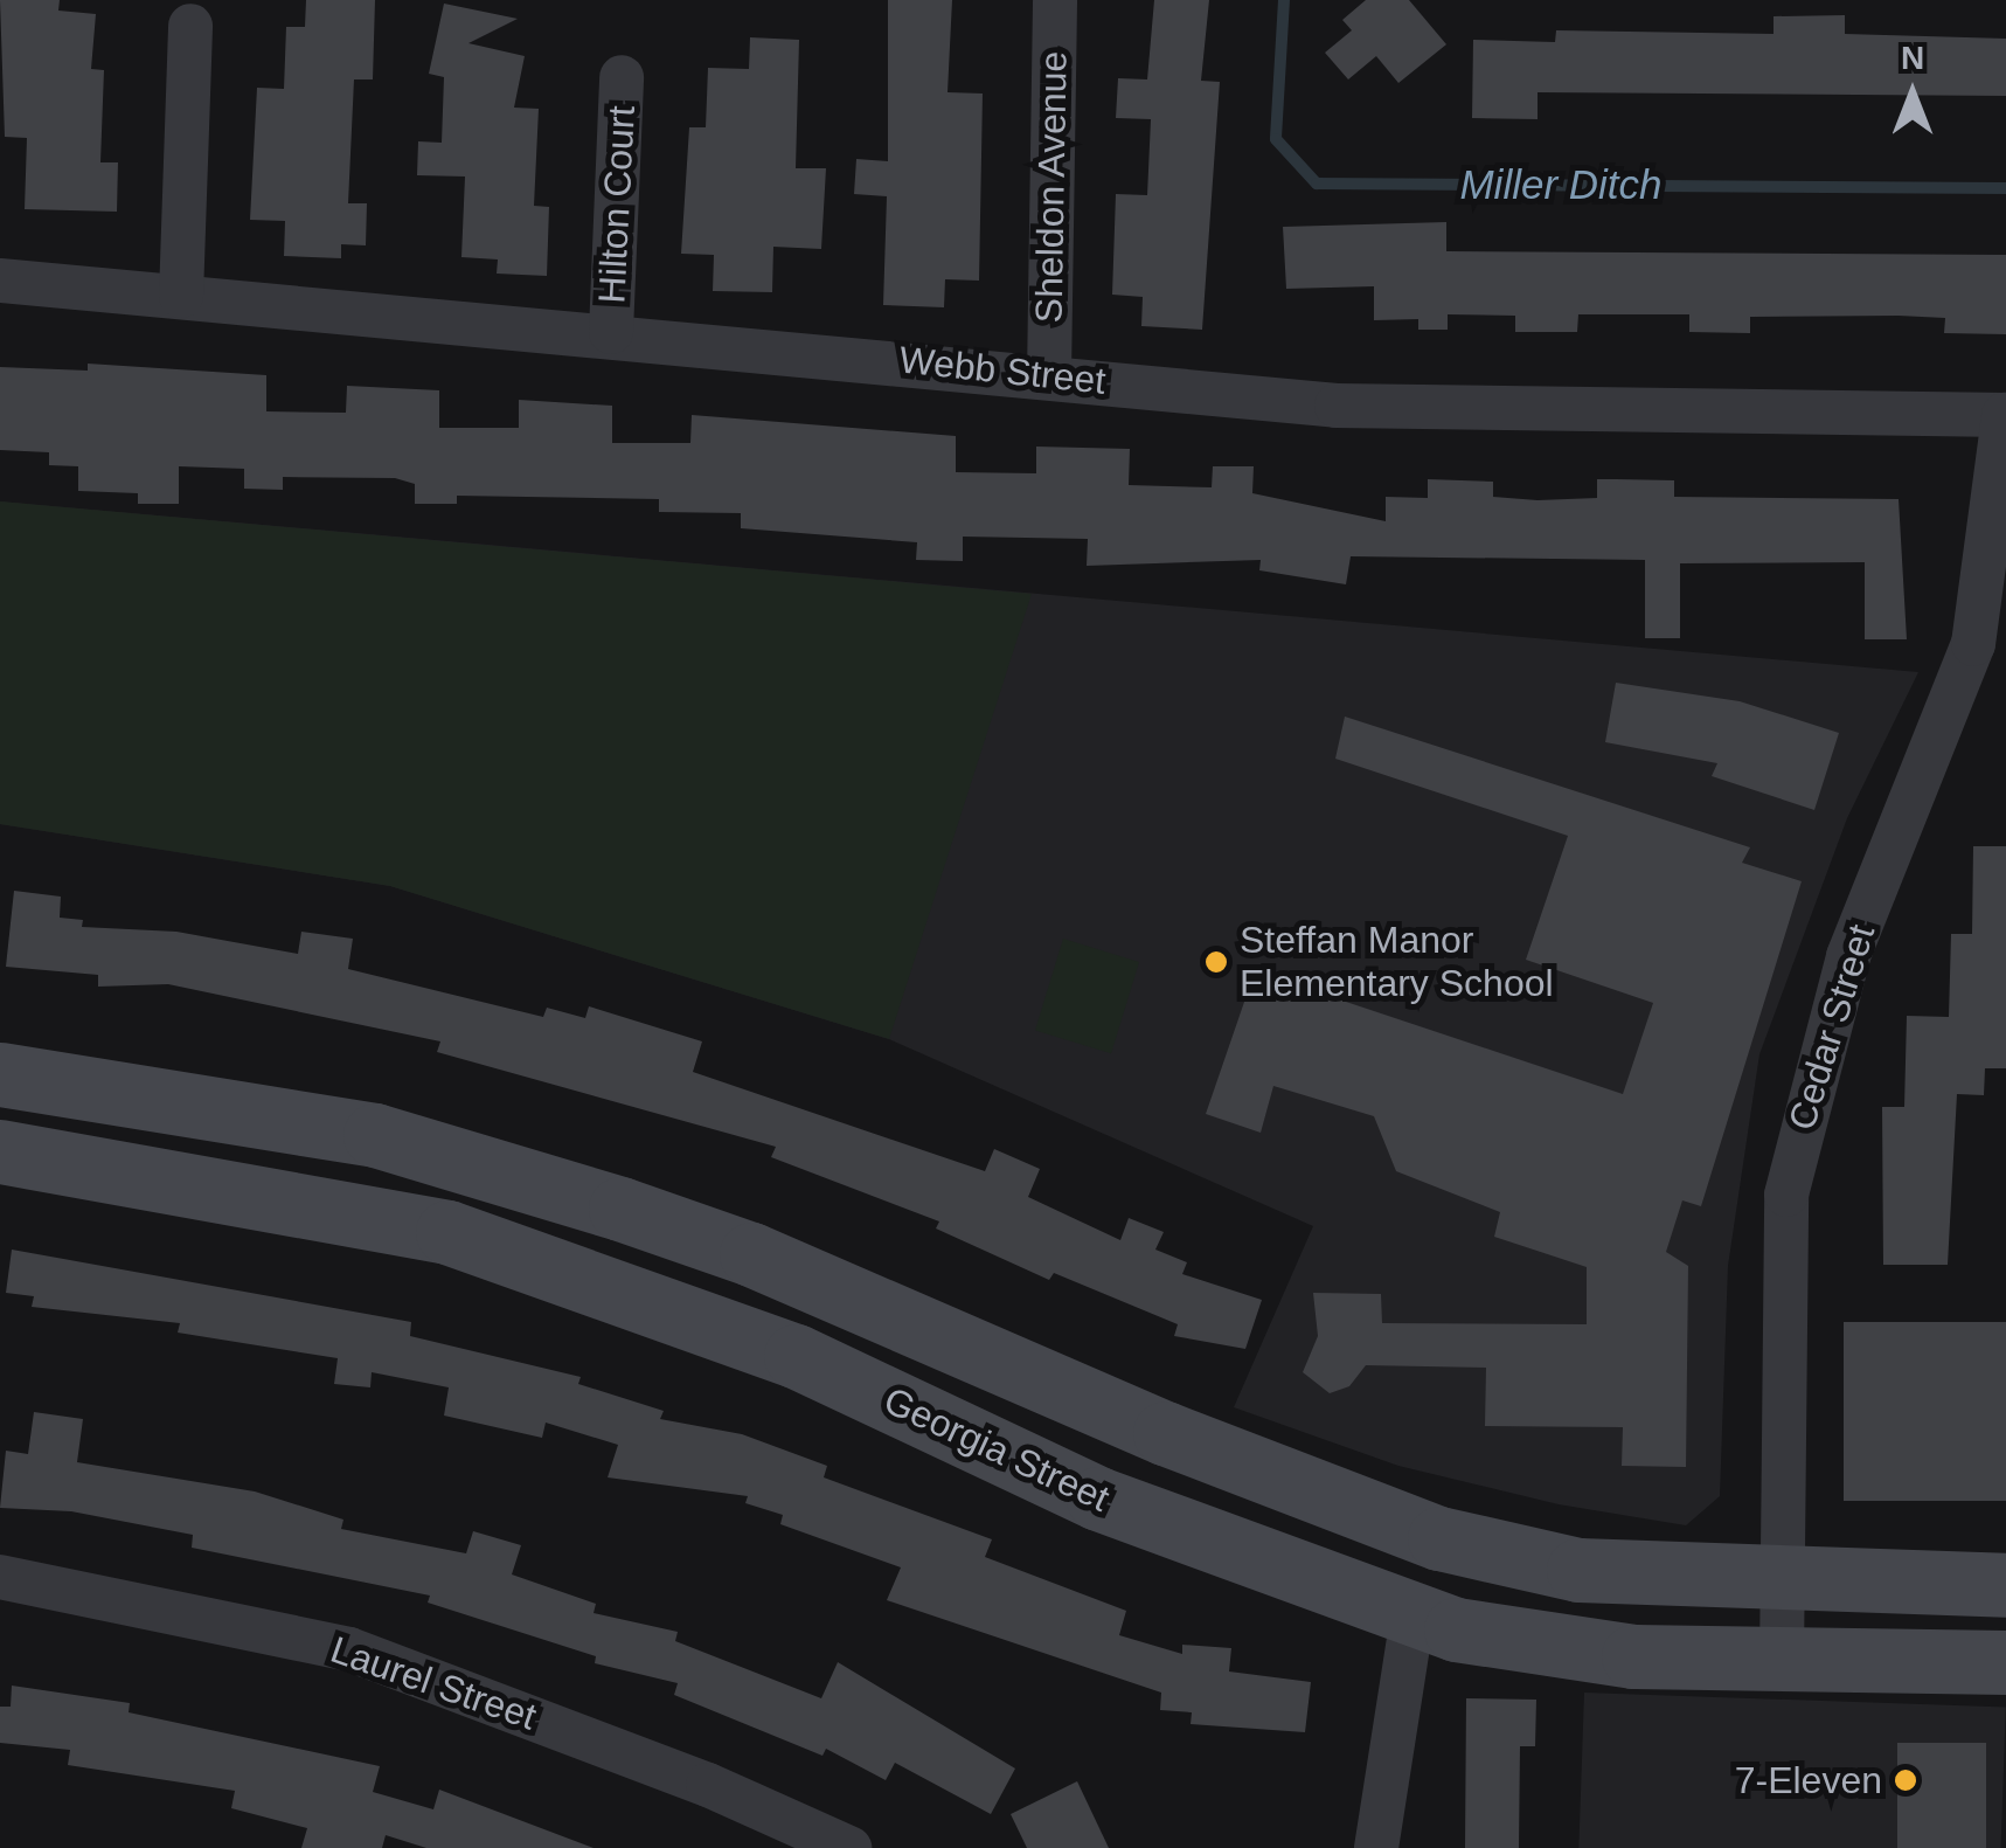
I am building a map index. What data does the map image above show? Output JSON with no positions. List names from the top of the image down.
{
  "streets": {
    "main road": ["Georgia Street"],
    "street": [
      "Sheldon Avenue",
      "Hilton Court",
      "Webb Street",
      "Cedar Street",
      "Laurel Street"
    ]
  },
  "crossings": [
    ["Sheldon Avenue", "Webb Street"],
    ["Hilton Court", "Webb Street"],
    ["Webb Street", "Cedar Street"],
    ["Cedar Street", "Georgia Street"]
  ],
  "water": ["Miller Ditch"],
  "places": ["Steffan Manor Elementary School", "7-Eleven"],
  "north": "top"
}
